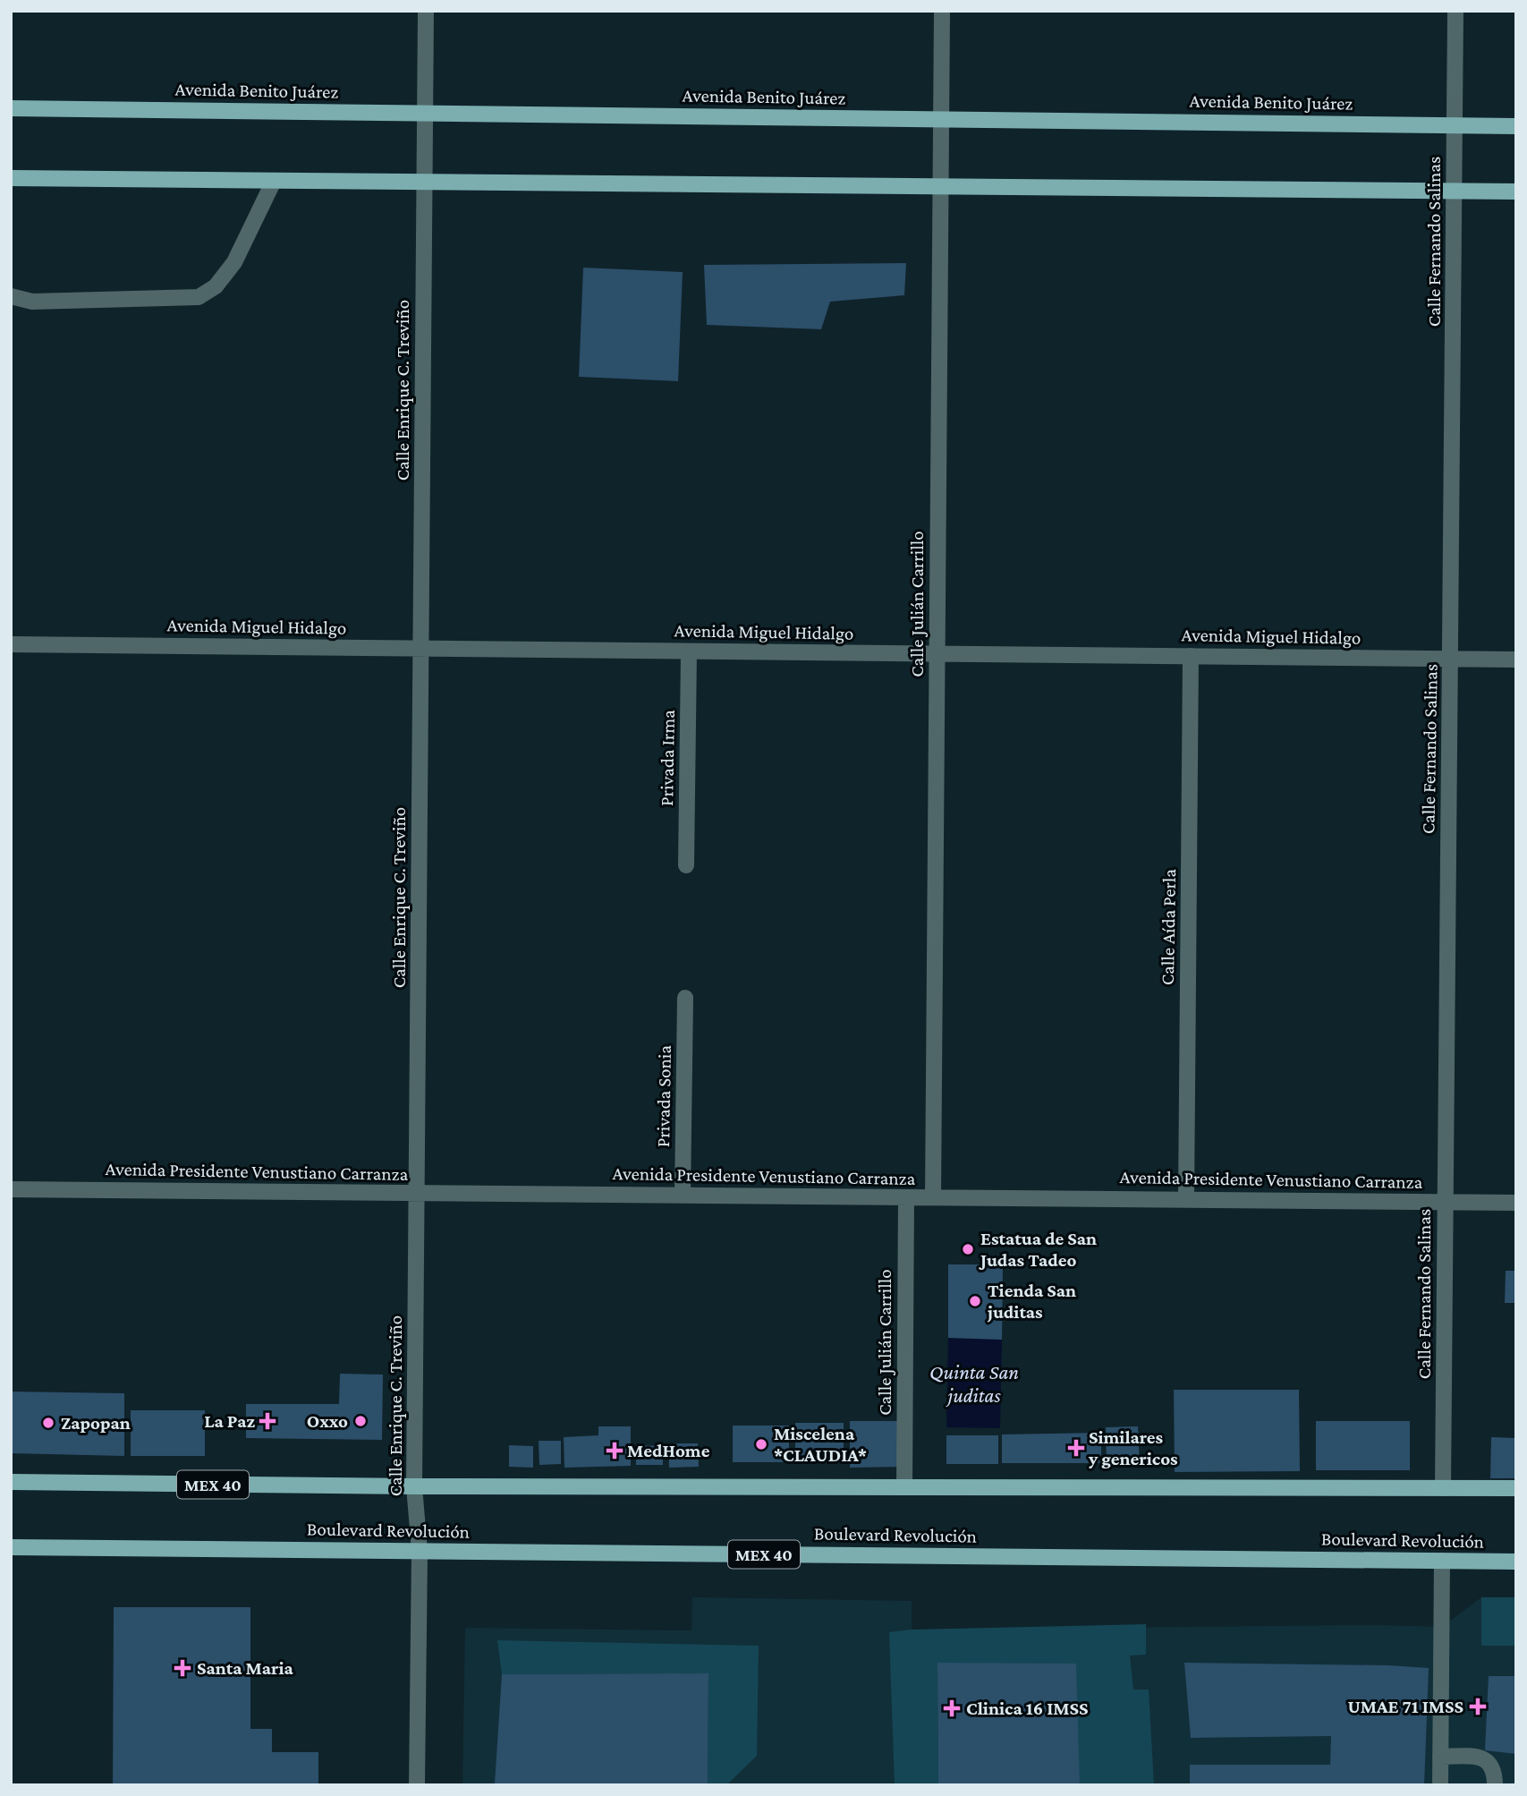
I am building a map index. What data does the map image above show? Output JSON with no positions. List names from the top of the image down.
{
  "streets": {
    "main road": ["Avenida Benito Juárez", "MEX 40", "Boulevard Revolución"],
    "street": [
      "Calle Fernando Salinas",
      "Calle Enrique C. Treviño",
      "Calle Julián Carrillo",
      "Avenida Miguel Hidalgo",
      "Privada Irma",
      "Calle Aída Perla",
      "Privada Sonia",
      "Avenida Presidente Venustiano Carranza"
    ]
  },
  "crossings": [
    ["Avenida Benito Juárez", "Calle Fernando Salinas"],
    ["Avenida Benito Juárez", "Calle Enrique C. Treviño"],
    ["Avenida Benito Juárez", "Calle Julián Carrillo"],
    ["Calle Fernando Salinas", "Avenida Miguel Hidalgo"],
    ["Calle Fernando Salinas", "Avenida Presidente Venustiano Carranza"],
    ["Calle Fernando Salinas", "MEX 40"],
    ["Calle Enrique C. Treviño", "Avenida Miguel Hidalgo"],
    ["Calle Enrique C. Treviño", "Avenida Presidente Venustiano Carranza"],
    ["Calle Enrique C. Treviño", "MEX 40"],
    ["Calle Enrique C. Treviño", "Boulevard Revolución"],
    ["Calle Julián Carrillo", "Avenida Miguel Hidalgo"],
    ["Calle Julián Carrillo", "Avenida Presidente Venustiano Carranza"],
    ["Calle Julián Carrillo", "MEX 40"],
    ["Avenida Miguel Hidalgo", "Privada Irma"],
    ["Avenida Miguel Hidalgo", "Calle Aída Perla"],
    ["Calle Aída Perla", "Avenida Presidente Venustiano Carranza"],
    ["Privada Sonia", "Avenida Presidente Venustiano Carranza"]
  ],
  "water": ["Quinta San juditas"],
  "places": {
    "other": [
      "Estatua de San Judas Tadeo",
      "Tienda San juditas",
      "Oxxo",
      "Zapopan",
      "Miscelena *CLAUDIA*"
    ],
    "health": [
      "La Paz",
      "Similares y genericos",
      "MedHome",
      "Santa Maria",
      "UMAE 71 IMSS",
      "Clinica 16 IMSS"
    ]
  }
}
